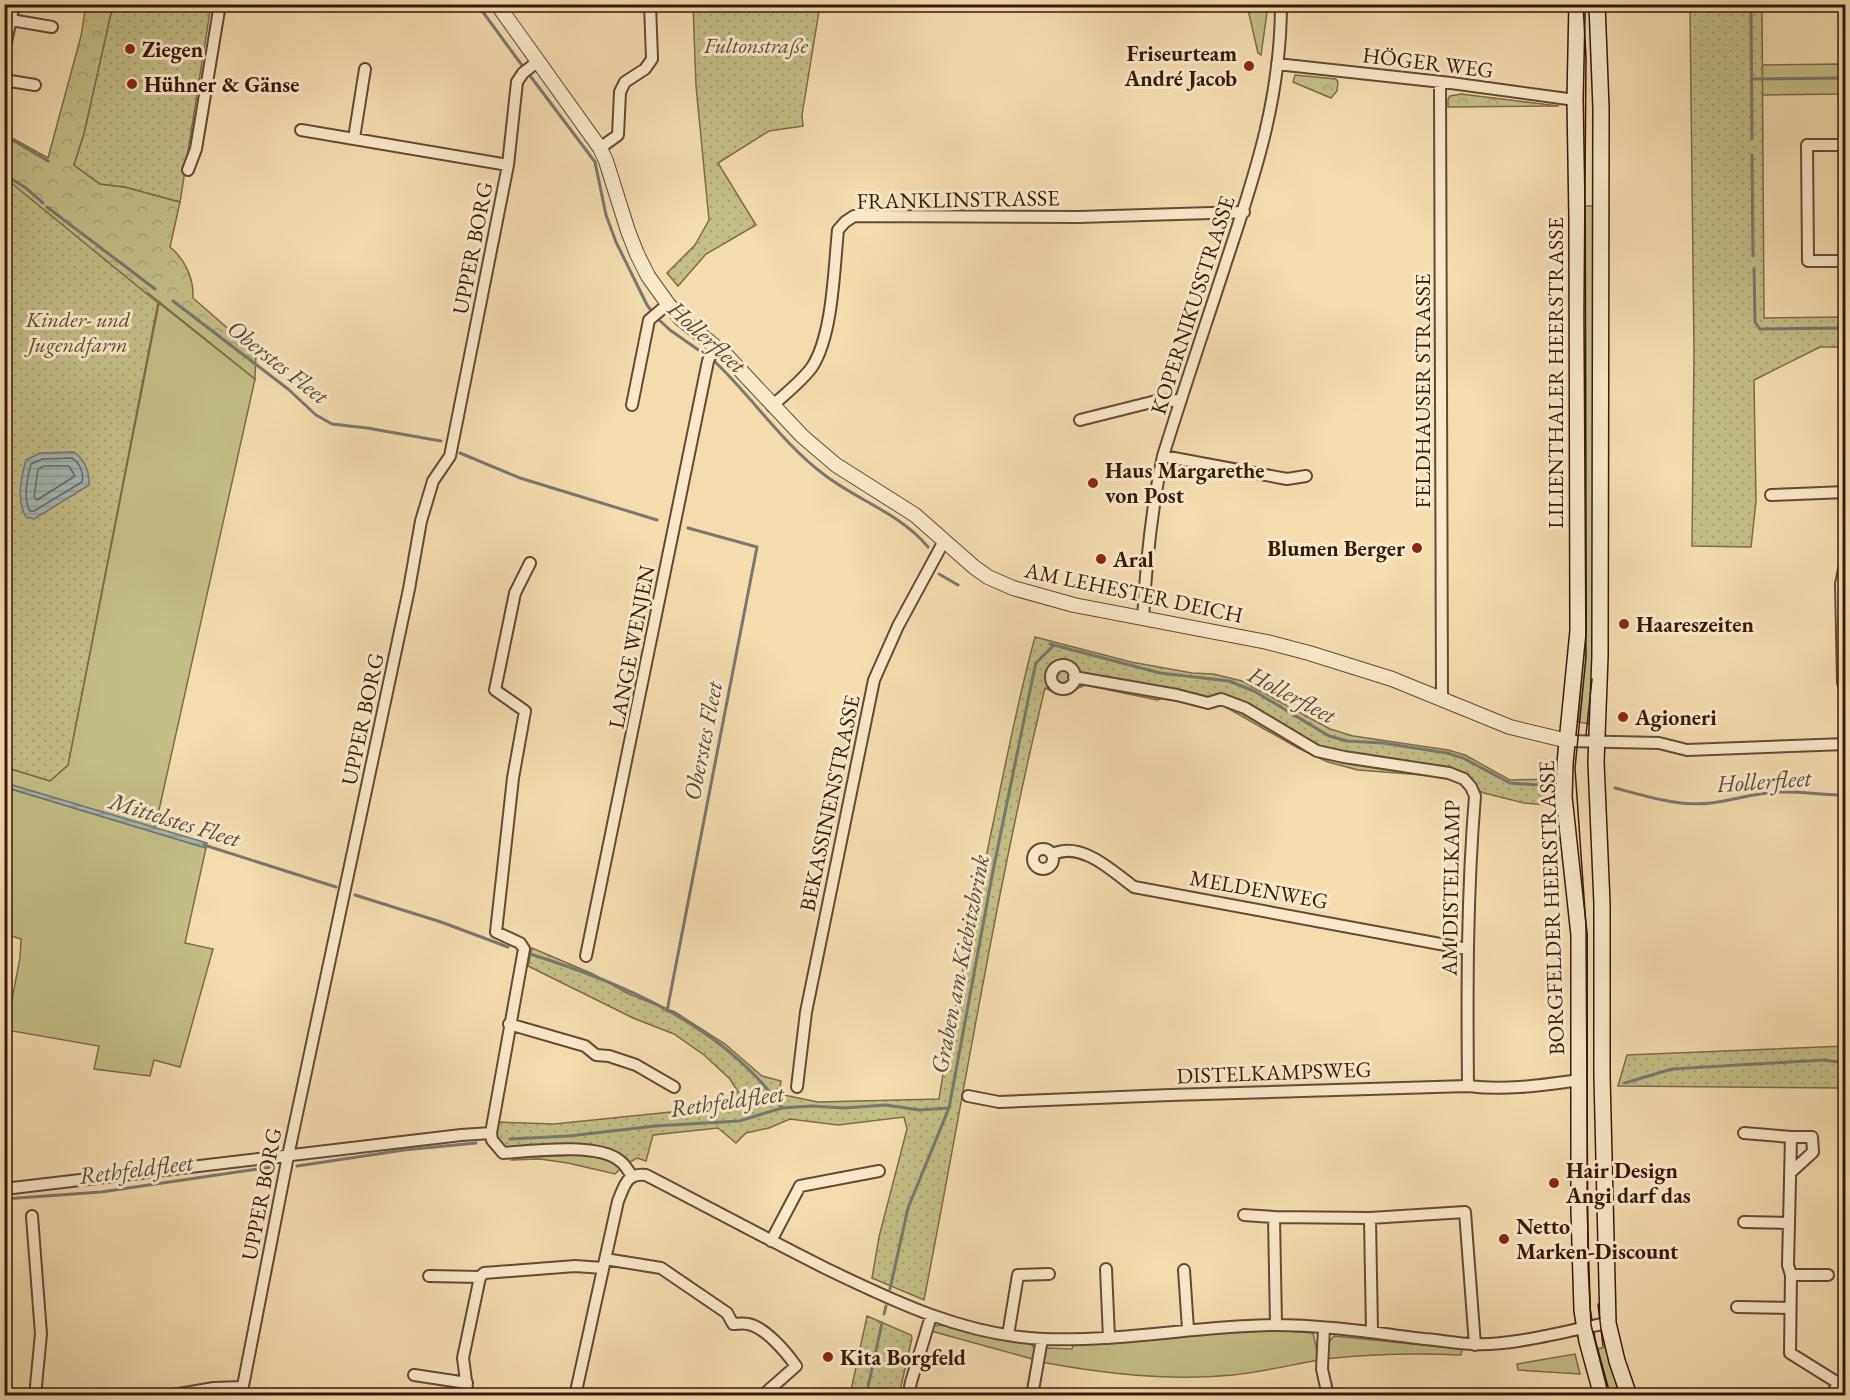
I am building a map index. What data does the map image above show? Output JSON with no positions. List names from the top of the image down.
{
  "streets": {
    "main road": ["LILIENTHALER HEERSTRASSE", "BORGFELDER HEERSTRASSE"],
    "street": [
      "HÖGER WEG",
      "FRANKLINSTRASSE",
      "UPPER BORG",
      "KOPERNIKUSSTRASSE",
      "FELDHAUSER STRASSE",
      "AM LEHESTER DEICH",
      "LANGE WENJEN",
      "BEKASSINENSTRASSE",
      "AM DISTELKAMP",
      "MELDENWEG",
      "DISTELKAMPSWEG"
    ]
  },
  "crossings": [
    ["HÖGER WEG", "KOPERNIKUSSTRASSE"],
    ["HÖGER WEG", "LILIENTHALER HEERSTRASSE"],
    ["HÖGER WEG", "FELDHAUSER STRASSE"],
    ["FRANKLINSTRASSE", "KOPERNIKUSSTRASSE"],
    ["FRANKLINSTRASSE", "AM LEHESTER DEICH"],
    ["UPPER BORG", "AM LEHESTER DEICH"],
    ["KOPERNIKUSSTRASSE", "AM LEHESTER DEICH"],
    ["LILIENTHALER HEERSTRASSE", "AM LEHESTER DEICH"],
    ["LILIENTHALER HEERSTRASSE", "BORGFELDER HEERSTRASSE"],
    ["FELDHAUSER STRASSE", "AM LEHESTER DEICH"],
    ["AM LEHESTER DEICH", "LANGE WENJEN"],
    ["AM LEHESTER DEICH", "BEKASSINENSTRASSE"],
    ["AM LEHESTER DEICH", "BORGFELDER HEERSTRASSE"],
    ["AM DISTELKAMP", "MELDENWEG"],
    ["AM DISTELKAMP", "DISTELKAMPSWEG"],
    ["BORGFELDER HEERSTRASSE", "DISTELKAMPSWEG"]
  ],
  "water": [
    "Hollerfleet",
    "Oberstes Fleet",
    "Mittelstes Fleet",
    "Graben am Kiebitzbrink",
    "Rethfeldfleet"
  ],
  "parks": ["Fultonstraße", "Kinder- und Jugendfarm"],
  "places": [
    "Ziegen",
    "Friseurteam André Jacob",
    "Hühner & Gänse",
    "Haus Margarethe von Post",
    "Blumen Berger",
    "Aral",
    "Haareszeiten",
    "Agioneri",
    "Hair Design Angi darf das",
    "Netto Marken-Discount",
    "Kita Borgfeld"
  ]
}
